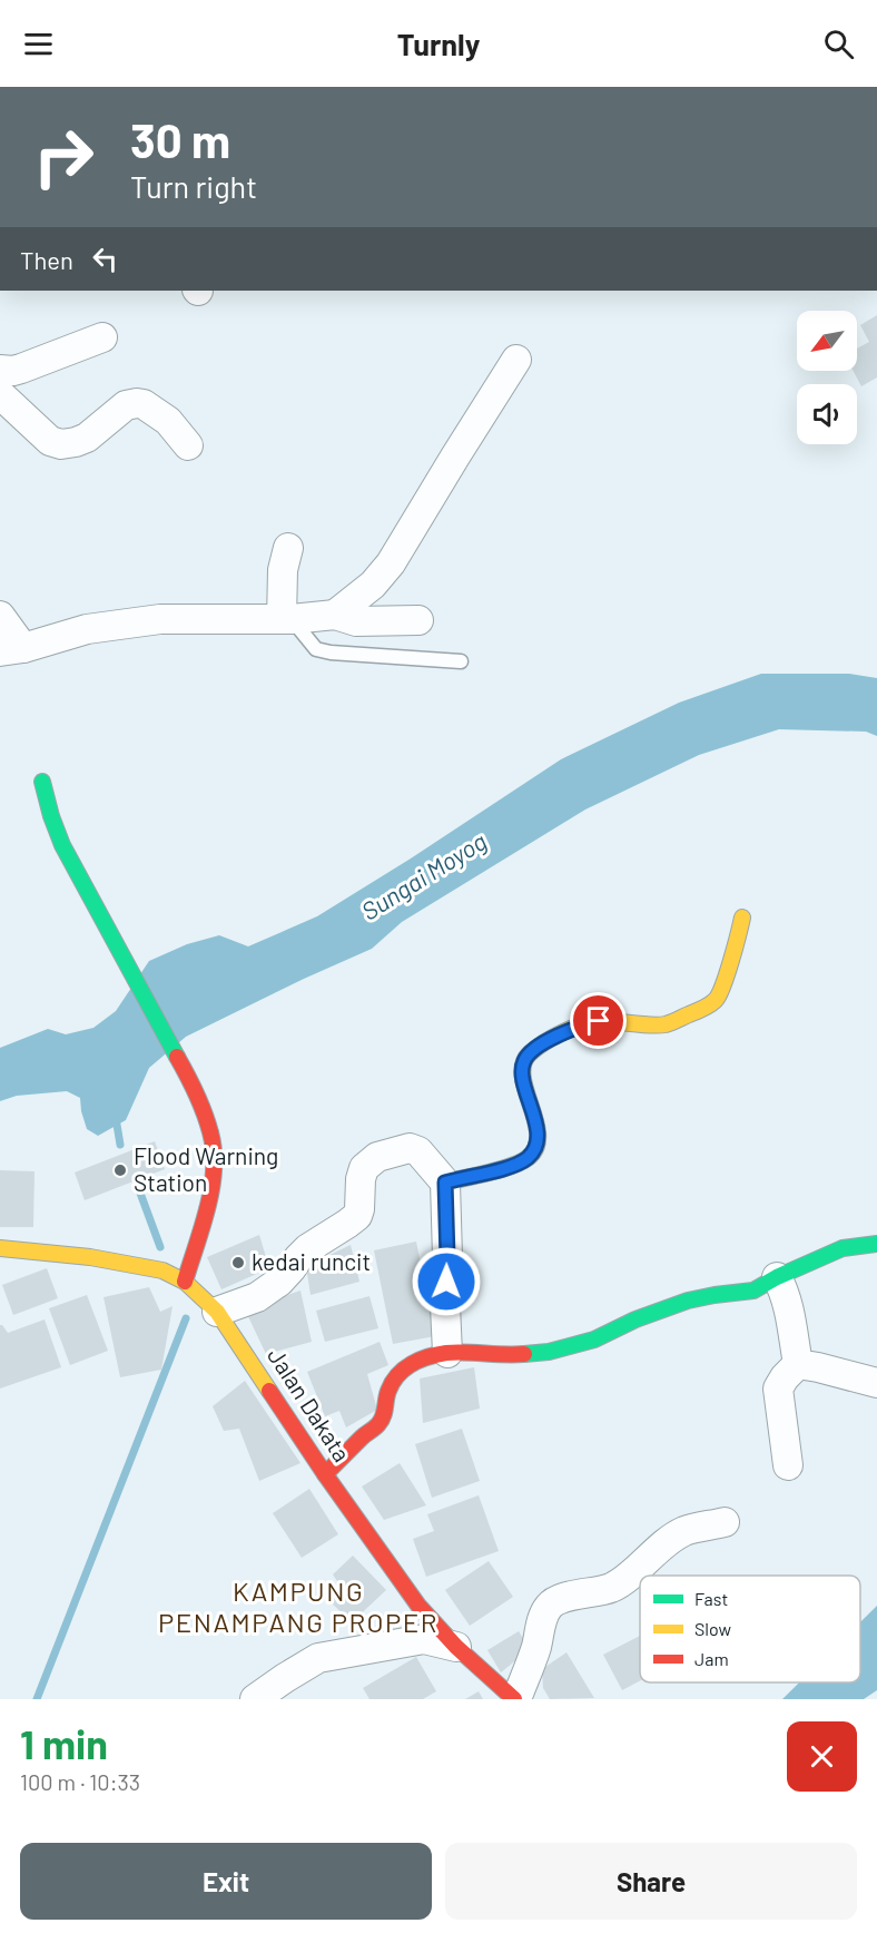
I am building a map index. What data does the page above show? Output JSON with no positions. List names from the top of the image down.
{
  "streets": {
    "street": ["Jalan Dakata"]
  },
  "districts": ["KAMPUNG PENAMPANG PROPER"],
  "water": ["Sungai Moyog"],
  "places": ["Flood Warning Station", "kedai runcit"],
  "legend": ["Fast", "Slow", "Jam"],
  "north": "bottom left",
  "page": {
    "header": "Turnly",
    "turn": ["30 m", "Turn right"],
    "then": "Then",
    "heading": ["1 min", "100 m · 10:33"],
    "buttons": ["Exit", "Share"]
  }
}
